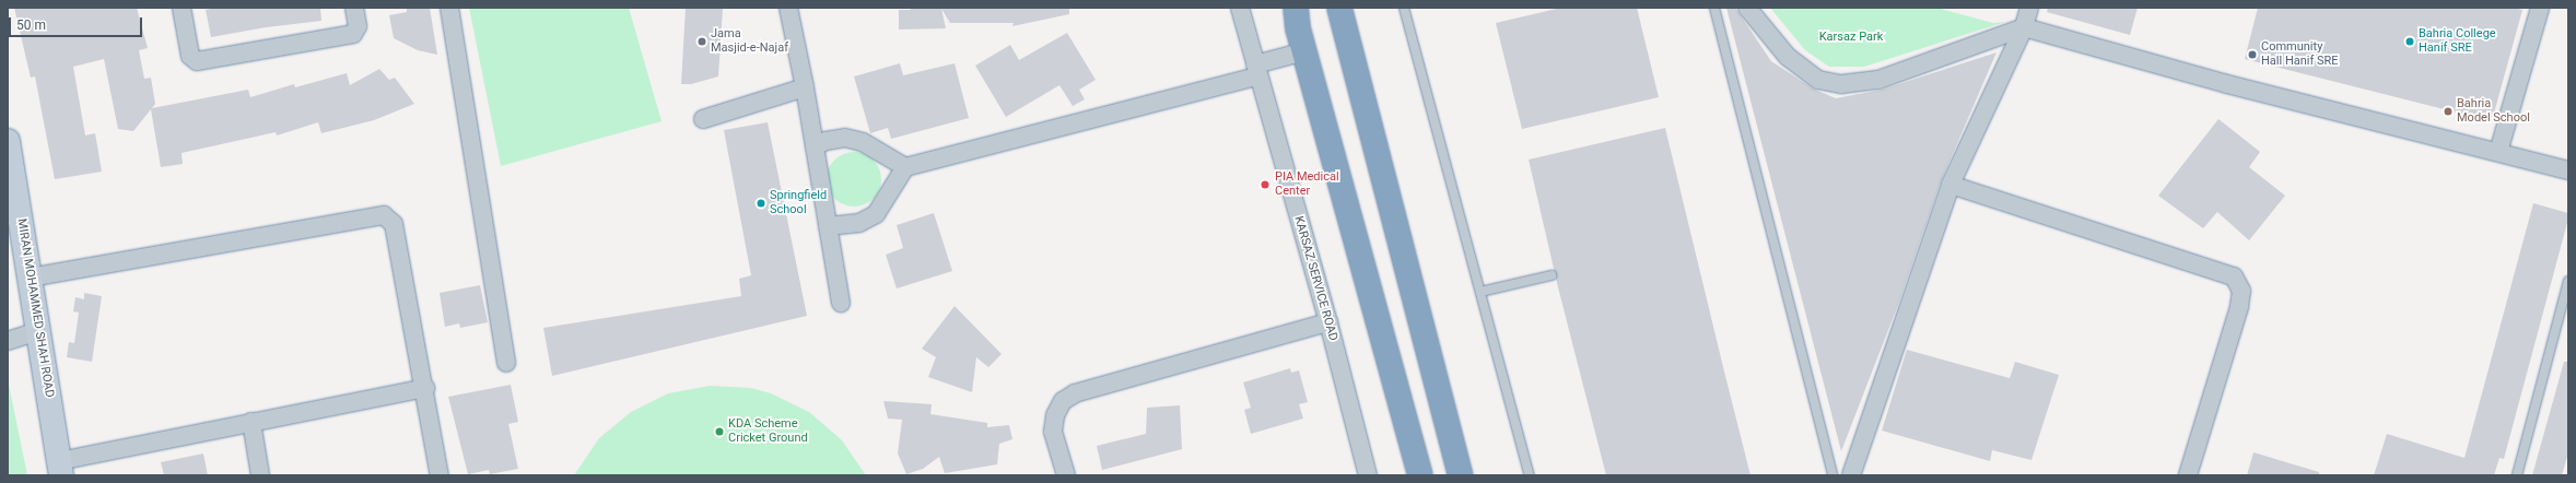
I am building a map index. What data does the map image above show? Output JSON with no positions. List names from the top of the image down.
{
  "streets": {
    "street": ["KARSAZ SERVICE ROAD", "MIRAN MOHAMMED SHAH ROAD"]
  },
  "parks": ["Karsaz Park"],
  "places": [
    "Jama Masjid-e-Najaf",
    "Bahria College Hanif SRE",
    "Community Hall Hanif SRE",
    "Bahria Model School",
    "PIA Medical Center",
    "Springfield School",
    "KDA Scheme Cricket Ground"
  ],
  "scale_bar": "50 m"
}
